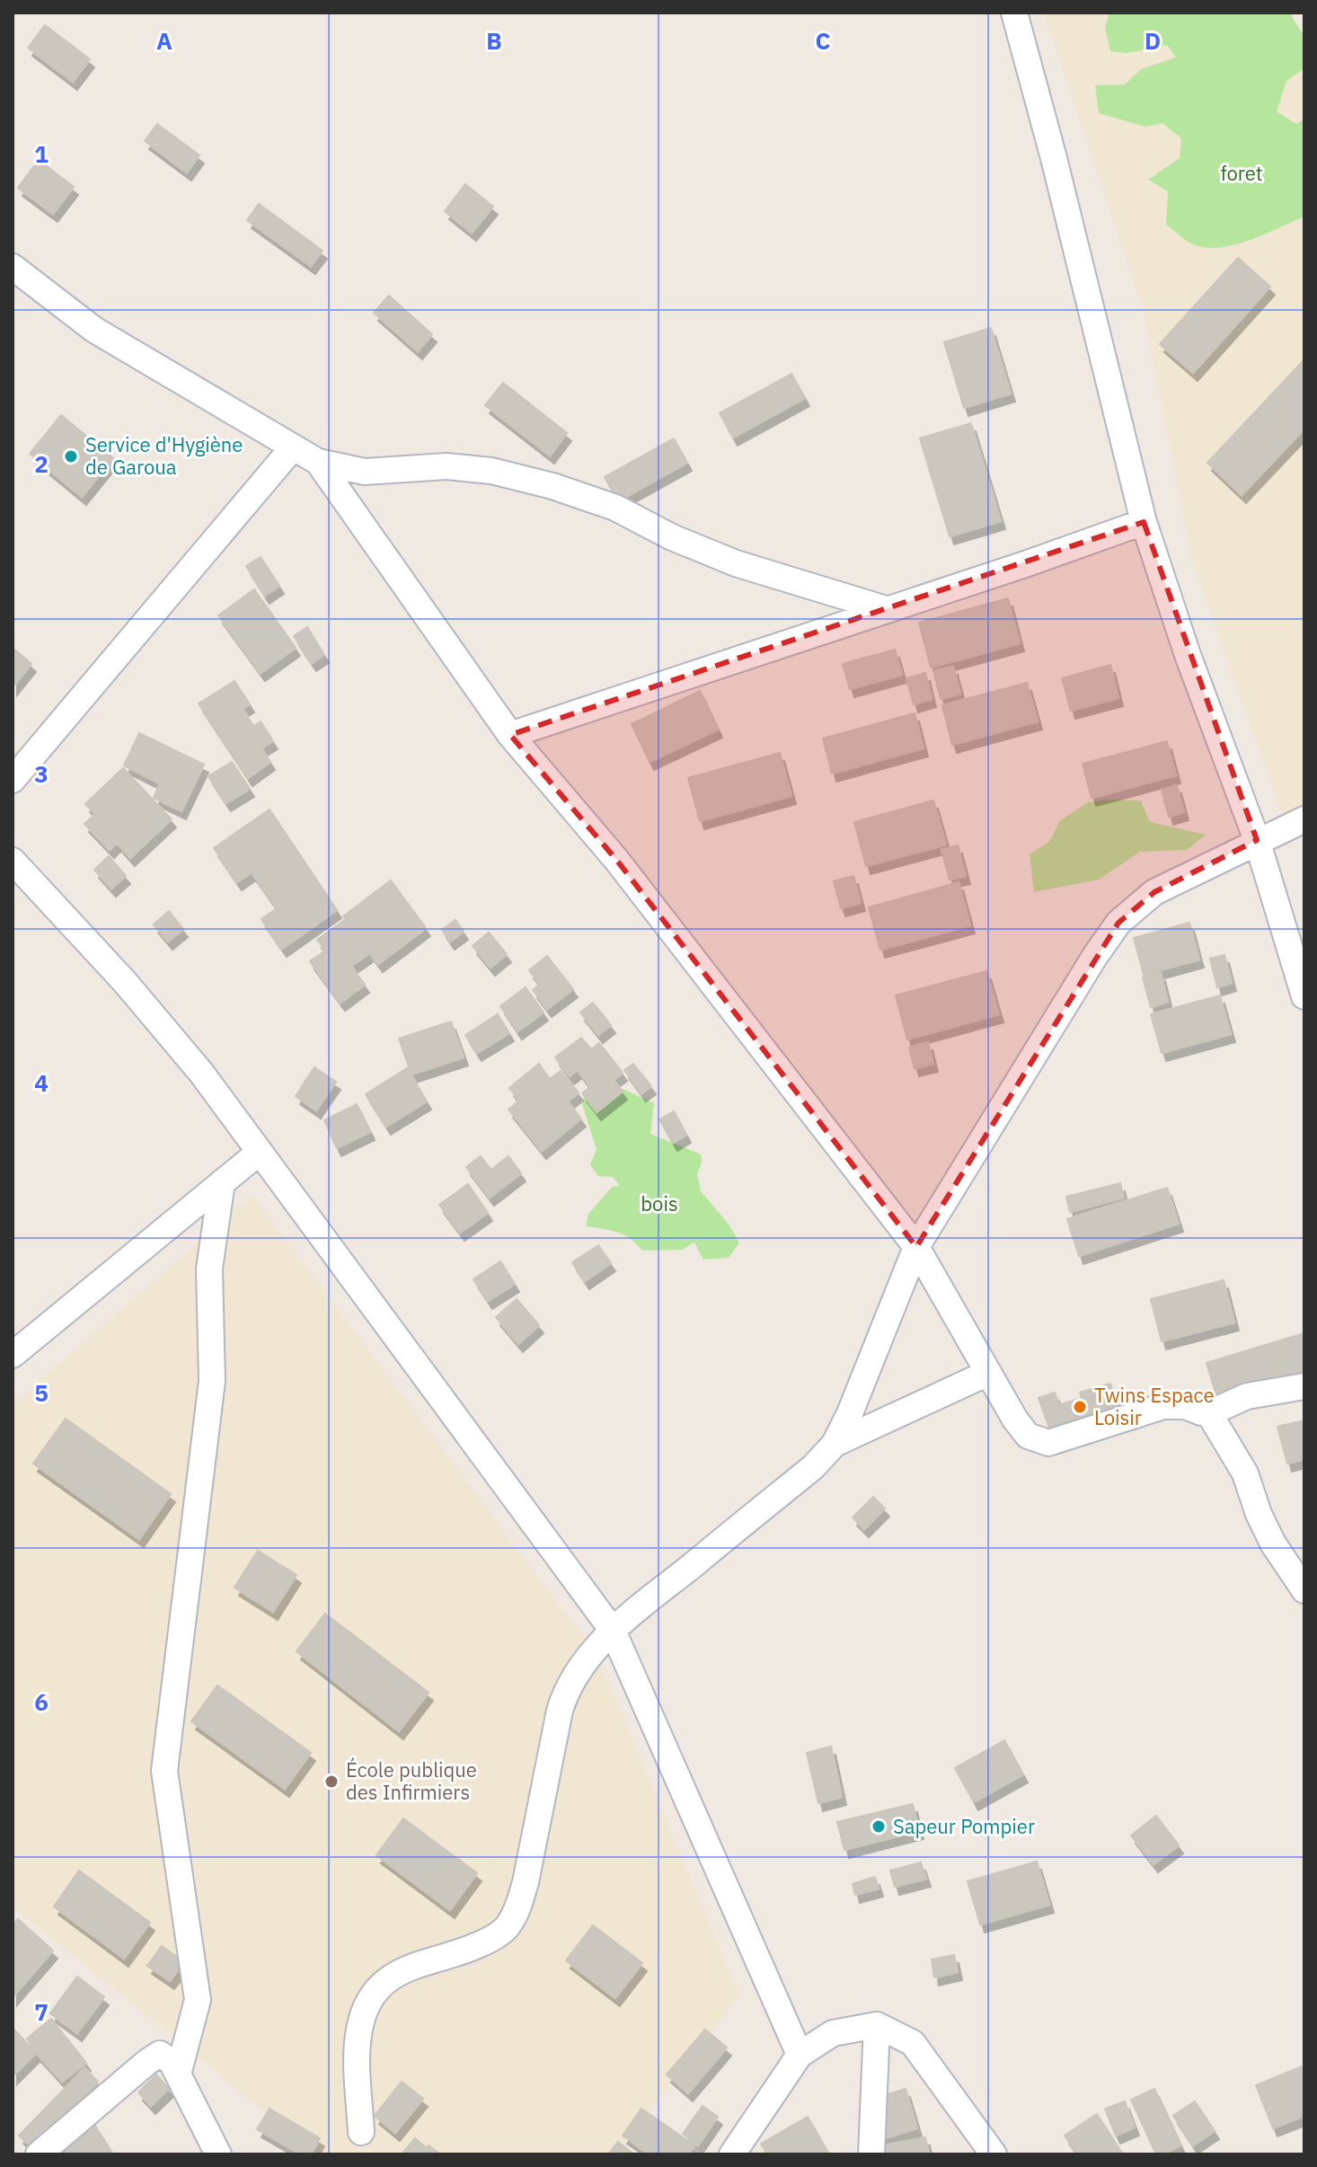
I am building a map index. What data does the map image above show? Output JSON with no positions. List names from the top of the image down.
{
  "parks": ["foret", "bois"],
  "places": [
    "Service d'Hygiène de Garoua",
    "Twins Espace Loisir",
    "École publique des Infirmiers",
    "Sapeur Pompier"
  ],
  "grid": {
    "columns": [
      "A",
      "B",
      "C",
      "D"
    ],
    "rows": [
      "1",
      "2",
      "3",
      "4",
      "5",
      "6",
      "7"
    ]
  }
}
